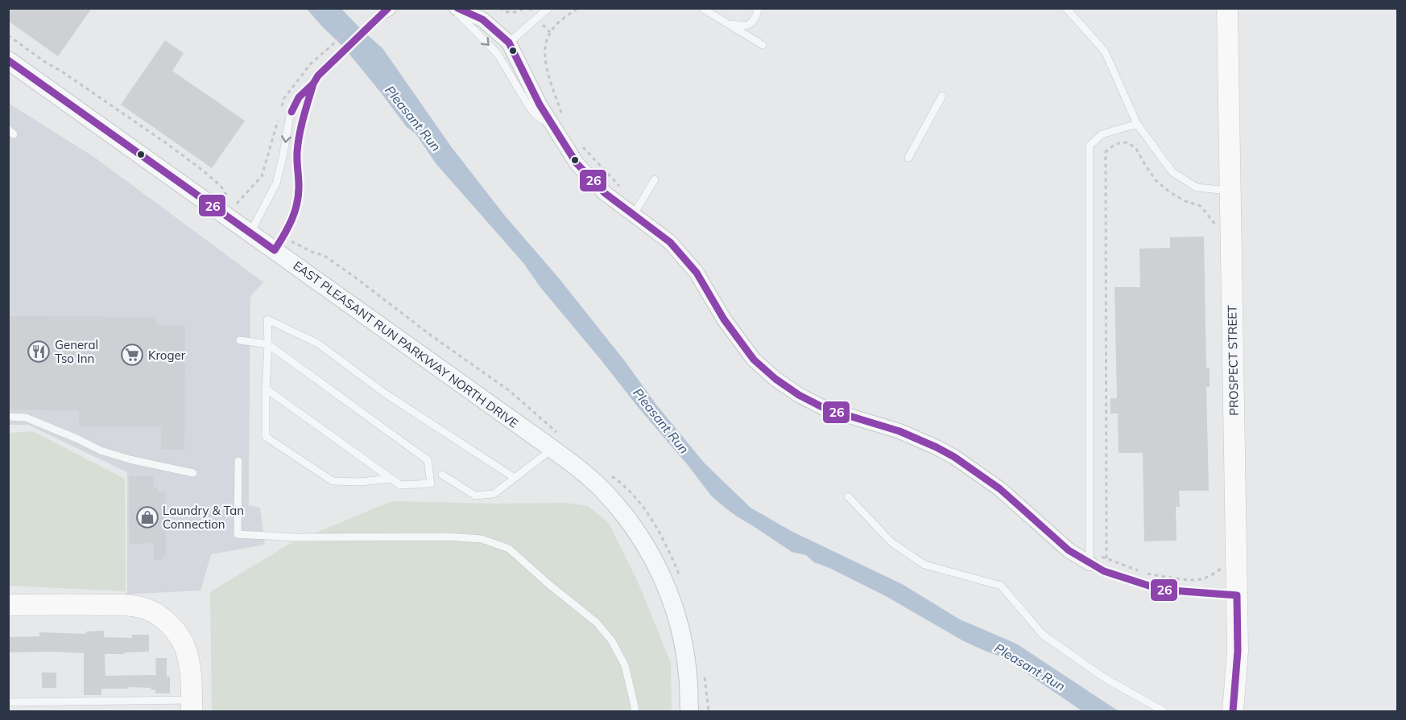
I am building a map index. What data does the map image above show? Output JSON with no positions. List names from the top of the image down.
{
  "streets": {
    "main road": ["PROSPECT STREET"],
    "street": ["EAST PLEASANT RUN PARKWAY NORTH DRIVE"]
  },
  "water": ["Pleasant Run"],
  "places": {
    "restaurant": ["General Tso Inn"],
    "supermarket": ["Kroger"],
    "shop": ["Laundry & Tan Connection"]
  },
  "lines": ["transit line 26"]
}
